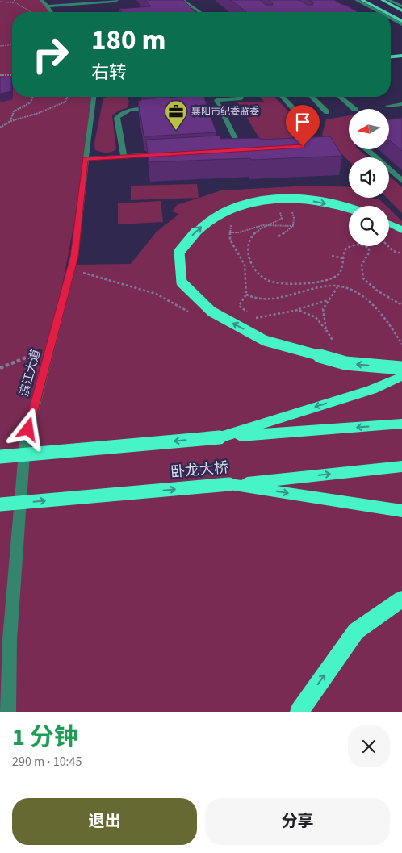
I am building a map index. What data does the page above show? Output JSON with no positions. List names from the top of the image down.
{
  "streets": {
    "highway": ["卧龙大桥"],
    "street": ["滨江大道"]
  },
  "places": {
    "office": ["襄阳市纪委监委"]
  },
  "north": "left",
  "page": {
    "turn": ["180 m", "右转"],
    "heading": ["1 分钟", "290 m · 10:45"],
    "buttons": ["退出", "分享"]
  }
}
